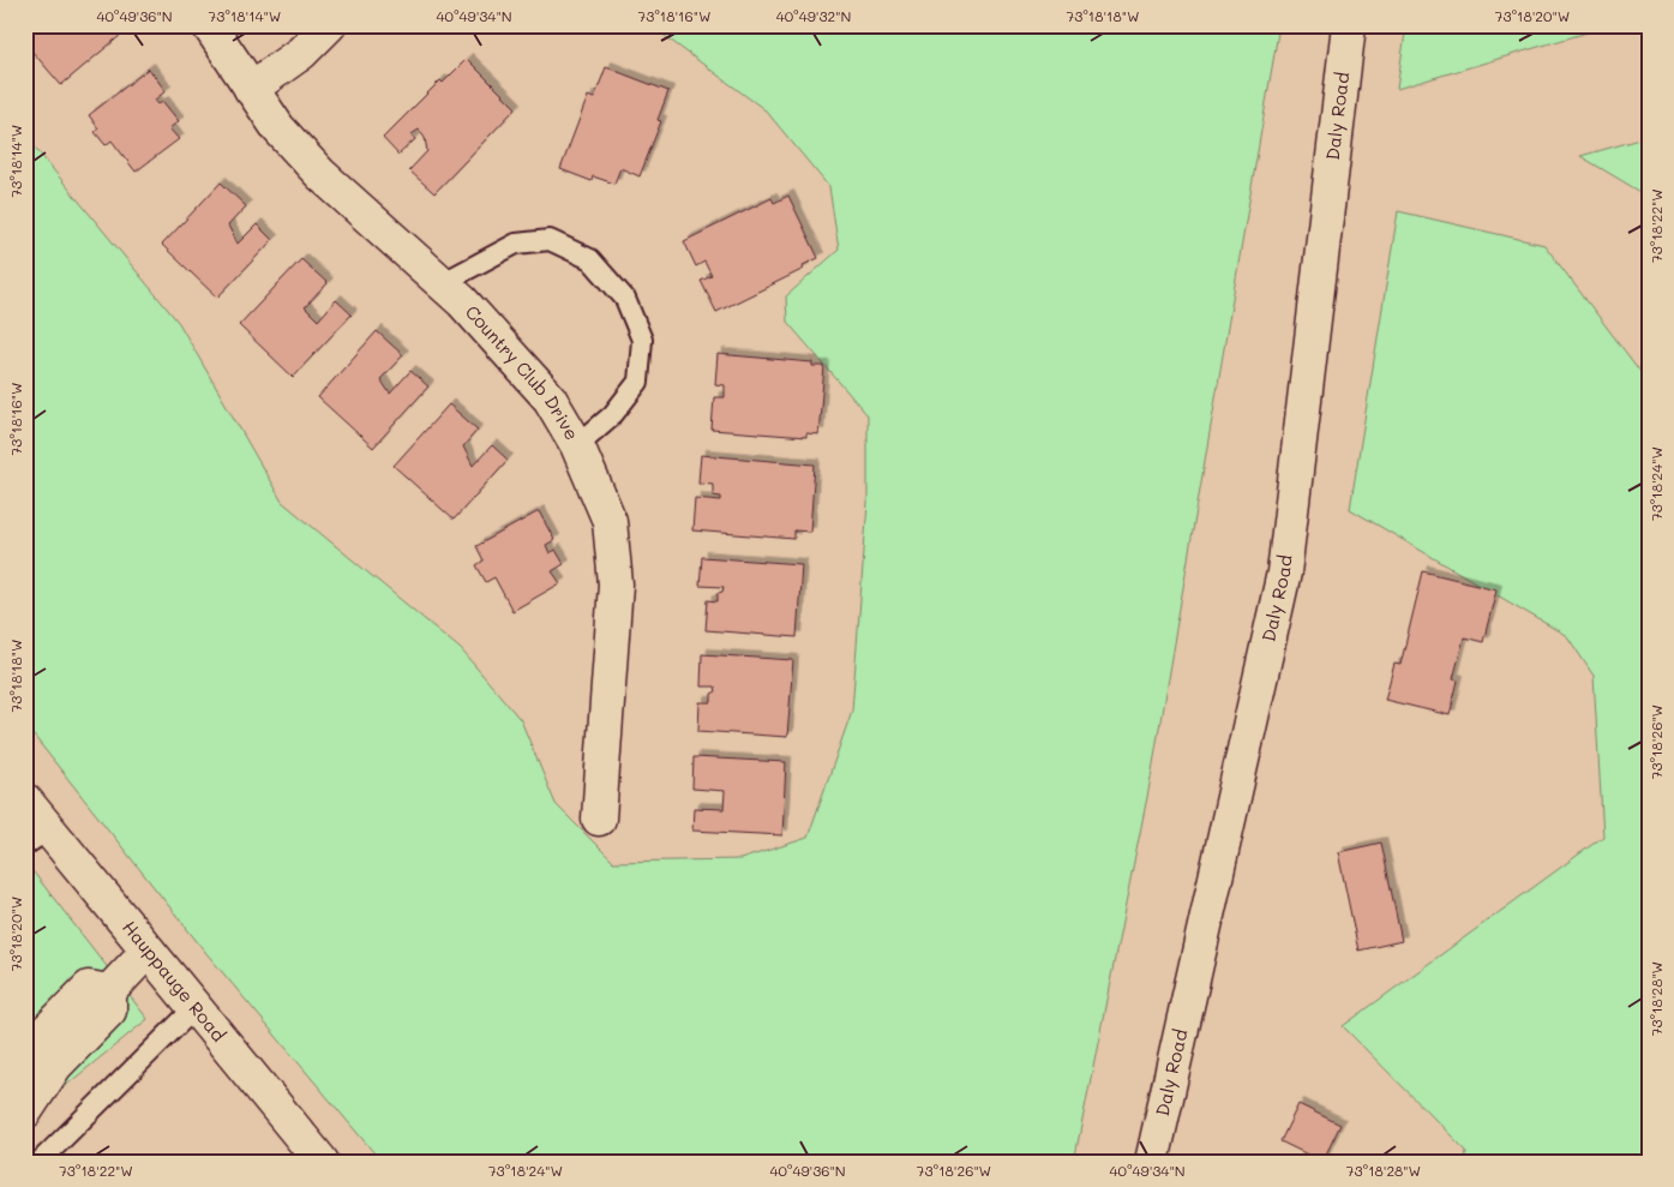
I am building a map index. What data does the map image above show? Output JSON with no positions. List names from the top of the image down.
{
  "streets": {
    "street": ["Daly Road", "Country Club Drive", "Hauppauge Road"]
  },
  "coordinates": [
    "40°49'36\"N",
    "73°18'14\"W",
    "40°49'34\"N",
    "73°18'16\"W",
    "40°49'32\"N",
    "73°18'18\"W",
    "73°18'20\"W",
    "73°18'22\"W",
    "73°18'24\"W",
    "73°18'26\"W",
    "73°18'28\"W"
  ]
}
